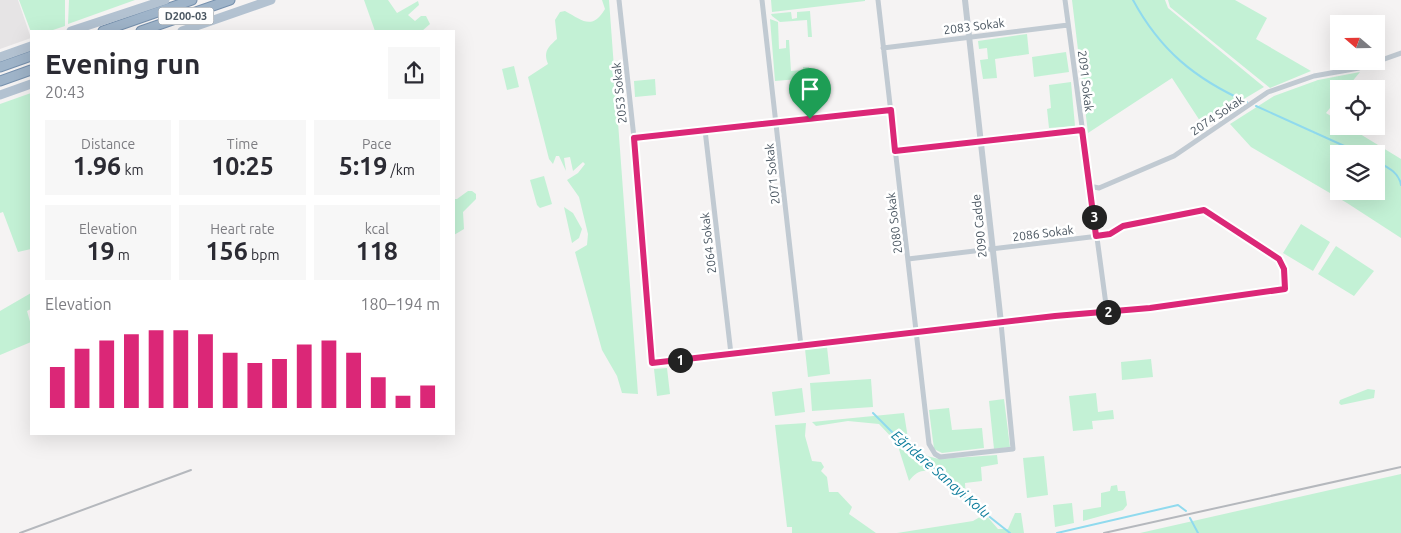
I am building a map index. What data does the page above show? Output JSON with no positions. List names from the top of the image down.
{
  "streets": {
    "highway": ["D200-03"],
    "street": [
      "2083 Sokak",
      "2091 Sokak",
      "2053 Sokak",
      "2074 Sokak",
      "2071 Sokak",
      "2080 Sokak",
      "2090 Cadde",
      "2086 Sokak",
      "2064 Sokak"
    ]
  },
  "crossings": [
    ["2083 Sokak", "2091 Sokak"],
    ["2083 Sokak", "2080 Sokak"],
    ["2083 Sokak", "2090 Cadde"],
    ["2091 Sokak", "2074 Sokak"],
    ["2091 Sokak", "2086 Sokak"],
    ["2053 Sokak", "2064 Sokak"],
    ["2080 Sokak", "2090 Cadde"],
    ["2080 Sokak", "2086 Sokak"],
    ["2090 Cadde", "2086 Sokak"]
  ],
  "water": ["Eğridere Sanayi Kolu"],
  "north": "left",
  "page": {
    "heading": ["Evening run", "20:43"],
    "stats": [
      ["Distance", "1.96 km"],
      ["Time", "10:25"],
      ["Pace", "5:19 /km"],
      ["Elevation", "19 m"],
      ["Heart rate", "156 bpm"],
      ["kcal", "118"]
    ],
    "pins": ["3", "2", "1"],
    "chart": ["Elevation", "180–194 m"]
  }
}
